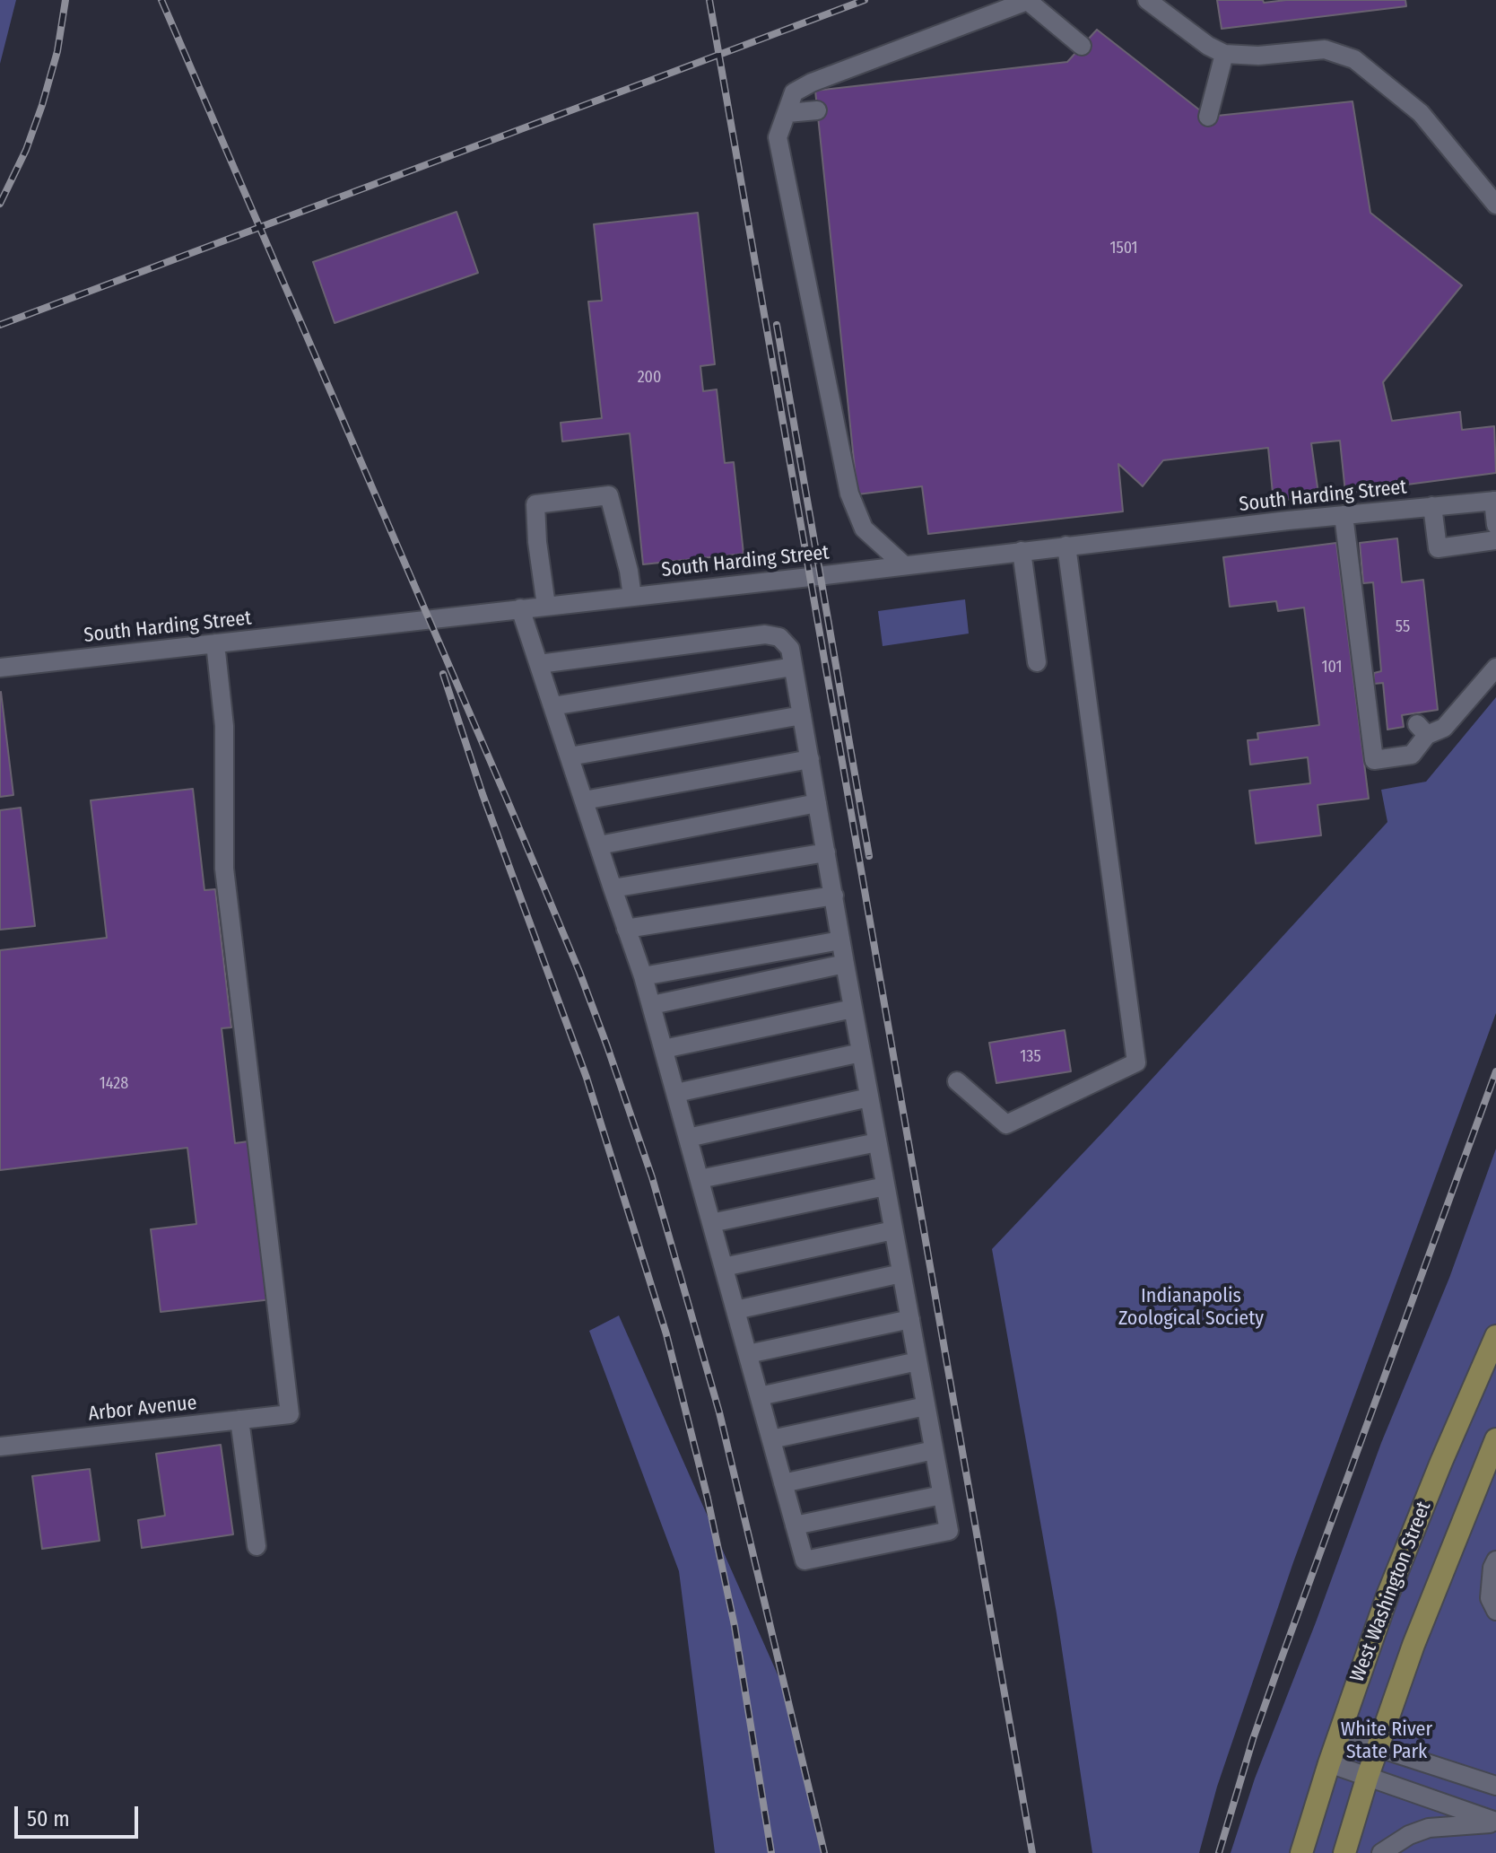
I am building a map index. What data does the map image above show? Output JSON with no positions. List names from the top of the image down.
{
  "streets": {
    "main road": ["West Washington Street"],
    "street": ["South Harding Street", "Arbor Avenue"]
  },
  "crossings": [
    ["South Harding Street", "Arbor Avenue"]
  ],
  "parks": ["Indianapolis Zoological Society", "White River State Park"],
  "house_numbers": [
    "1501",
    "200",
    "55",
    "101",
    "135",
    "1428"
  ],
  "scale_bar": "50 m"
}
